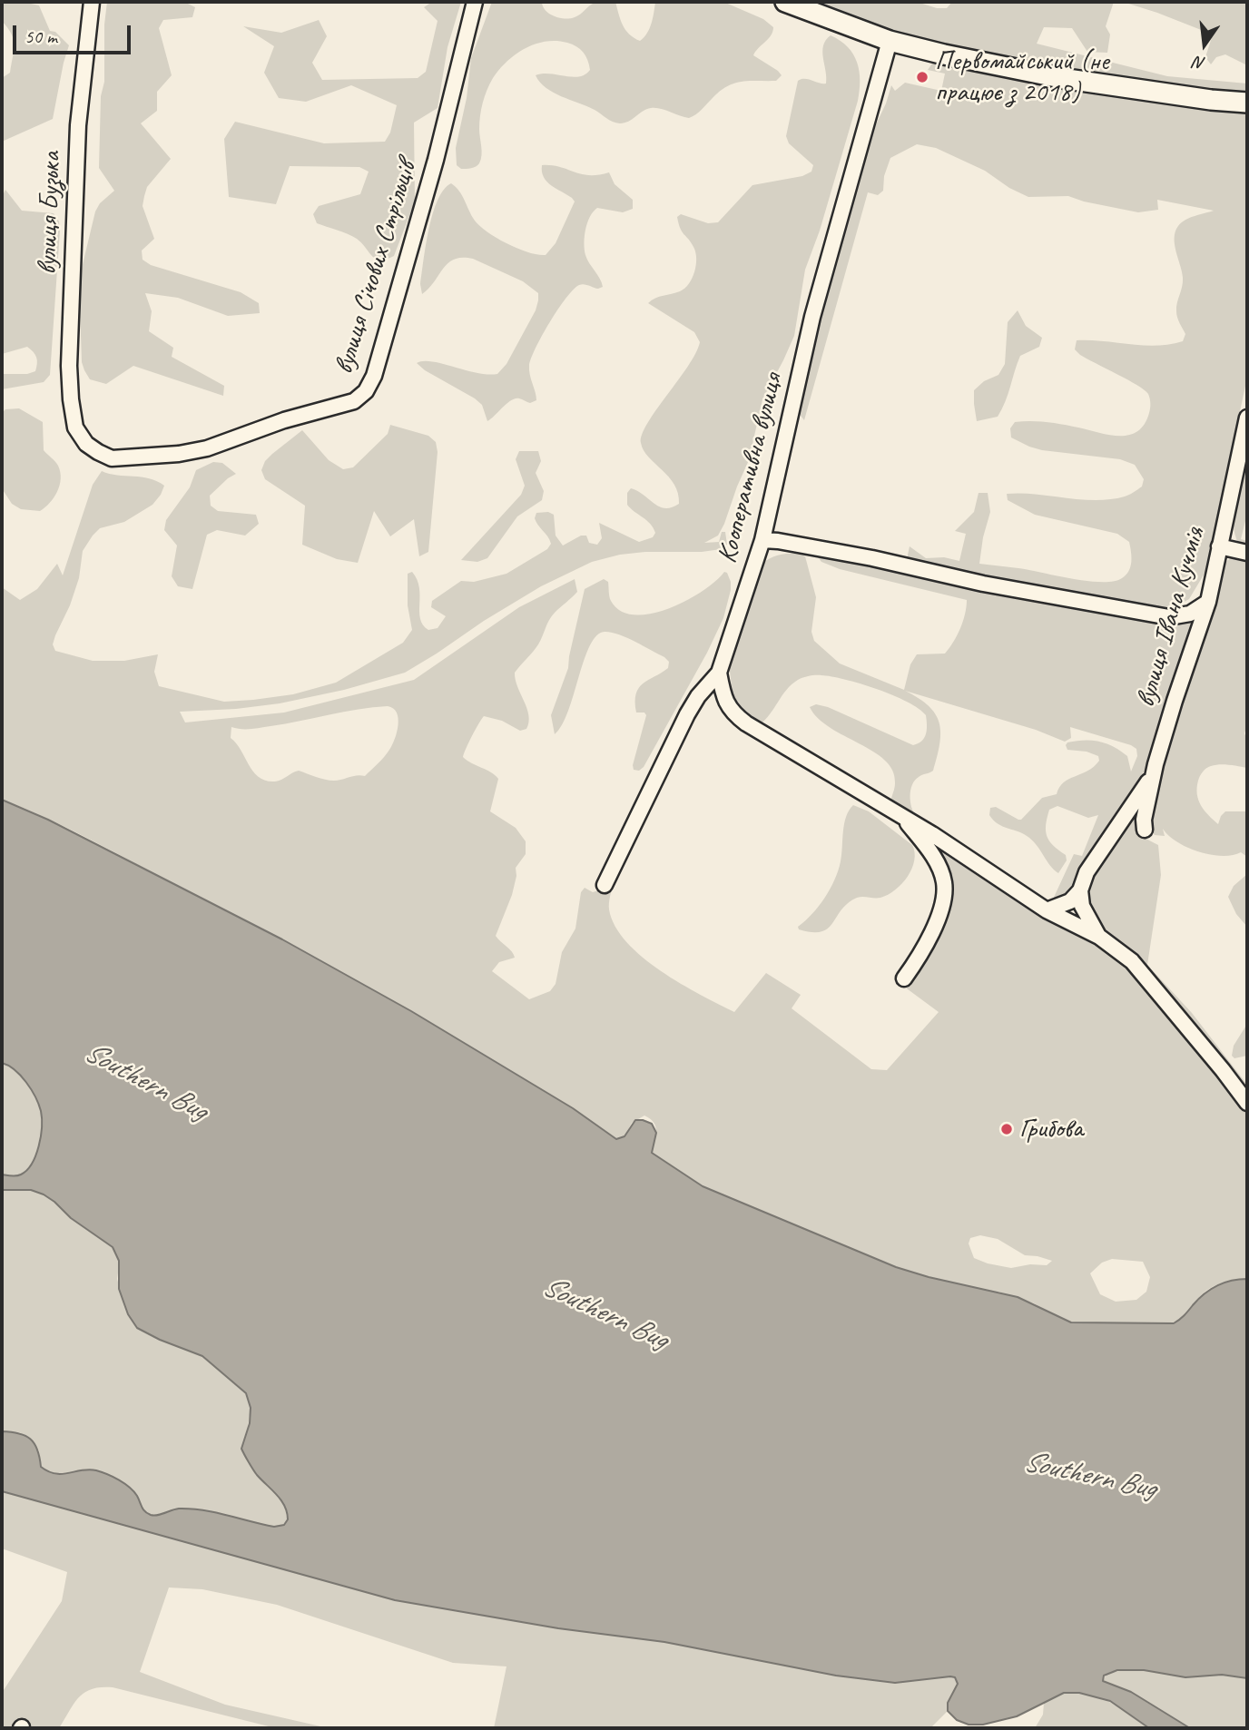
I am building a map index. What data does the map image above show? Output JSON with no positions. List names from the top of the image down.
{
  "streets": {
    "street": [
      "вулиця Бузька",
      "вулиця Січових Стрільців",
      "Кооперативна вулиця",
      "вулиця Івана Кучмія"
    ]
  },
  "crossings": [
    ["вулиця Бузька", "вулиця Січових Стрільців"]
  ],
  "water": ["Southern Bug"],
  "places": ["Первомайський (не працює з 2018)", "Грибова"],
  "scale_bar": "50 m",
  "north": "bottom"
}
